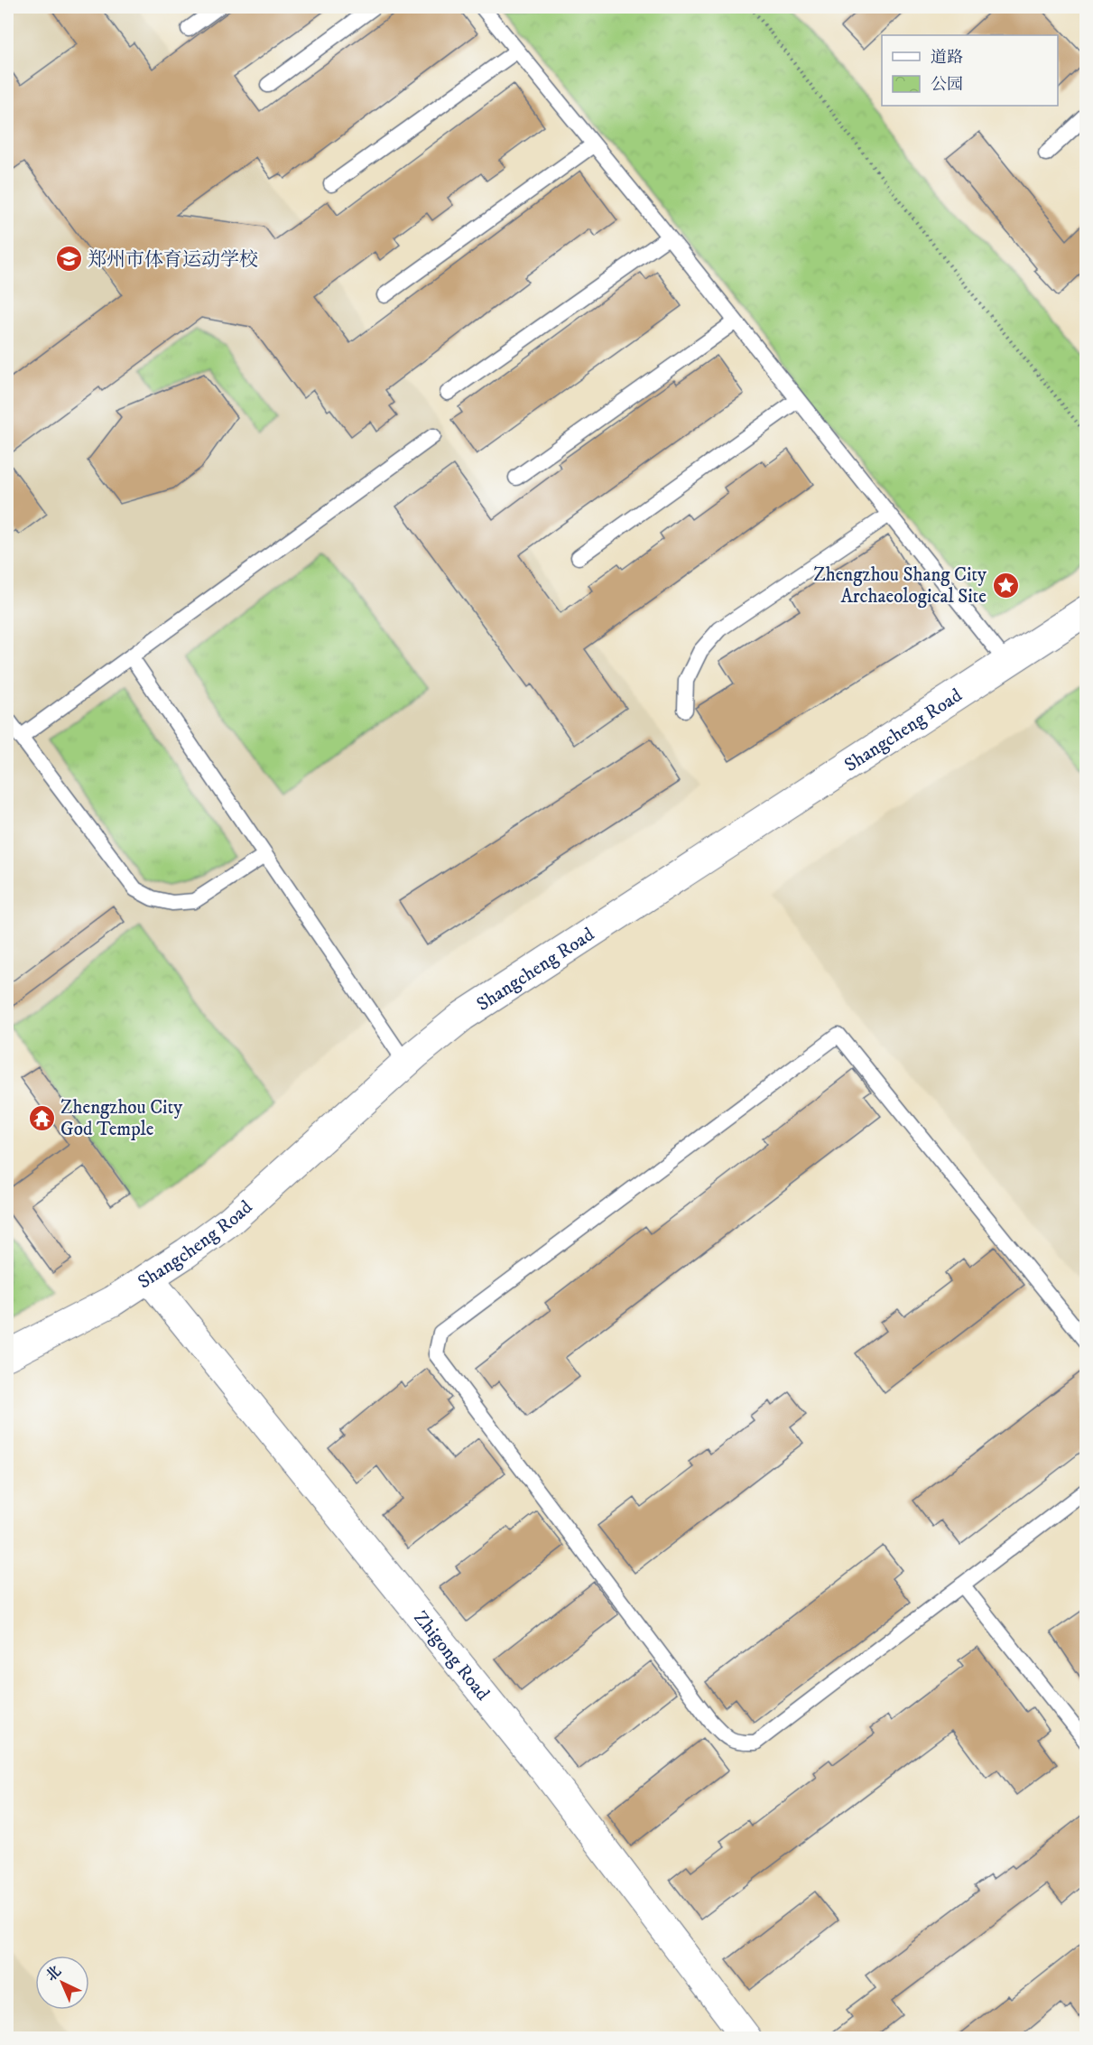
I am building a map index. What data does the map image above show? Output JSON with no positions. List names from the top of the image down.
{
  "streets": {
    "street": ["Shangcheng Road", "Zhigong Road"]
  },
  "crossings": [
    ["Shangcheng Road", "Zhigong Road"]
  ],
  "places": {
    "school or university": ["郑州市体育运动学校"],
    "place": ["Zhengzhou Shang City Archaeological Site"],
    "temple": ["Zhengzhou City God Temple"]
  },
  "legend": ["道路", "公园"],
  "north": "top left"
}
